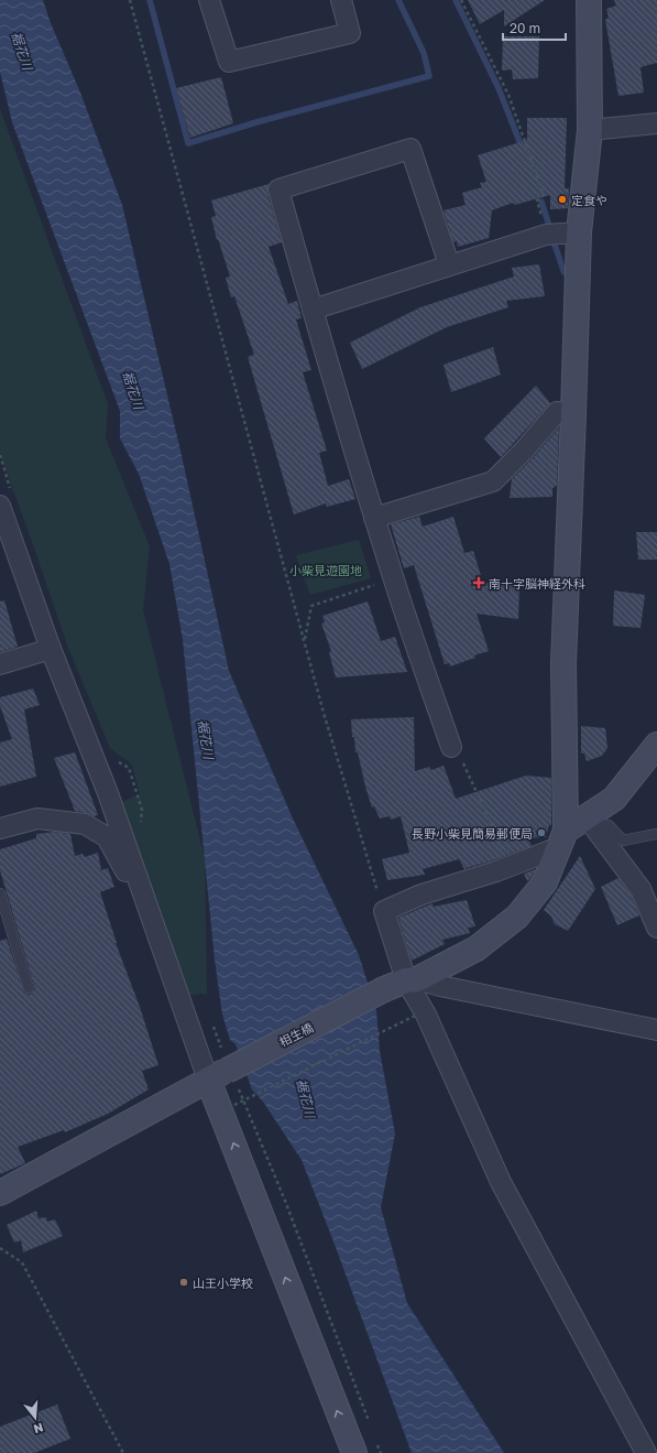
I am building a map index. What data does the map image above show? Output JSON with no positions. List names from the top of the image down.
{
  "streets": {
    "street": ["相生橋"]
  },
  "water": ["裾花川"],
  "parks": ["小柴見遊園地"],
  "places": {
    "other": ["定食や", "長野小柴見簡易郵便局", "山王小学校"],
    "health": ["南十字脳神経外科"]
  },
  "scale_bar": "20 m",
  "north": "bottom"
}
